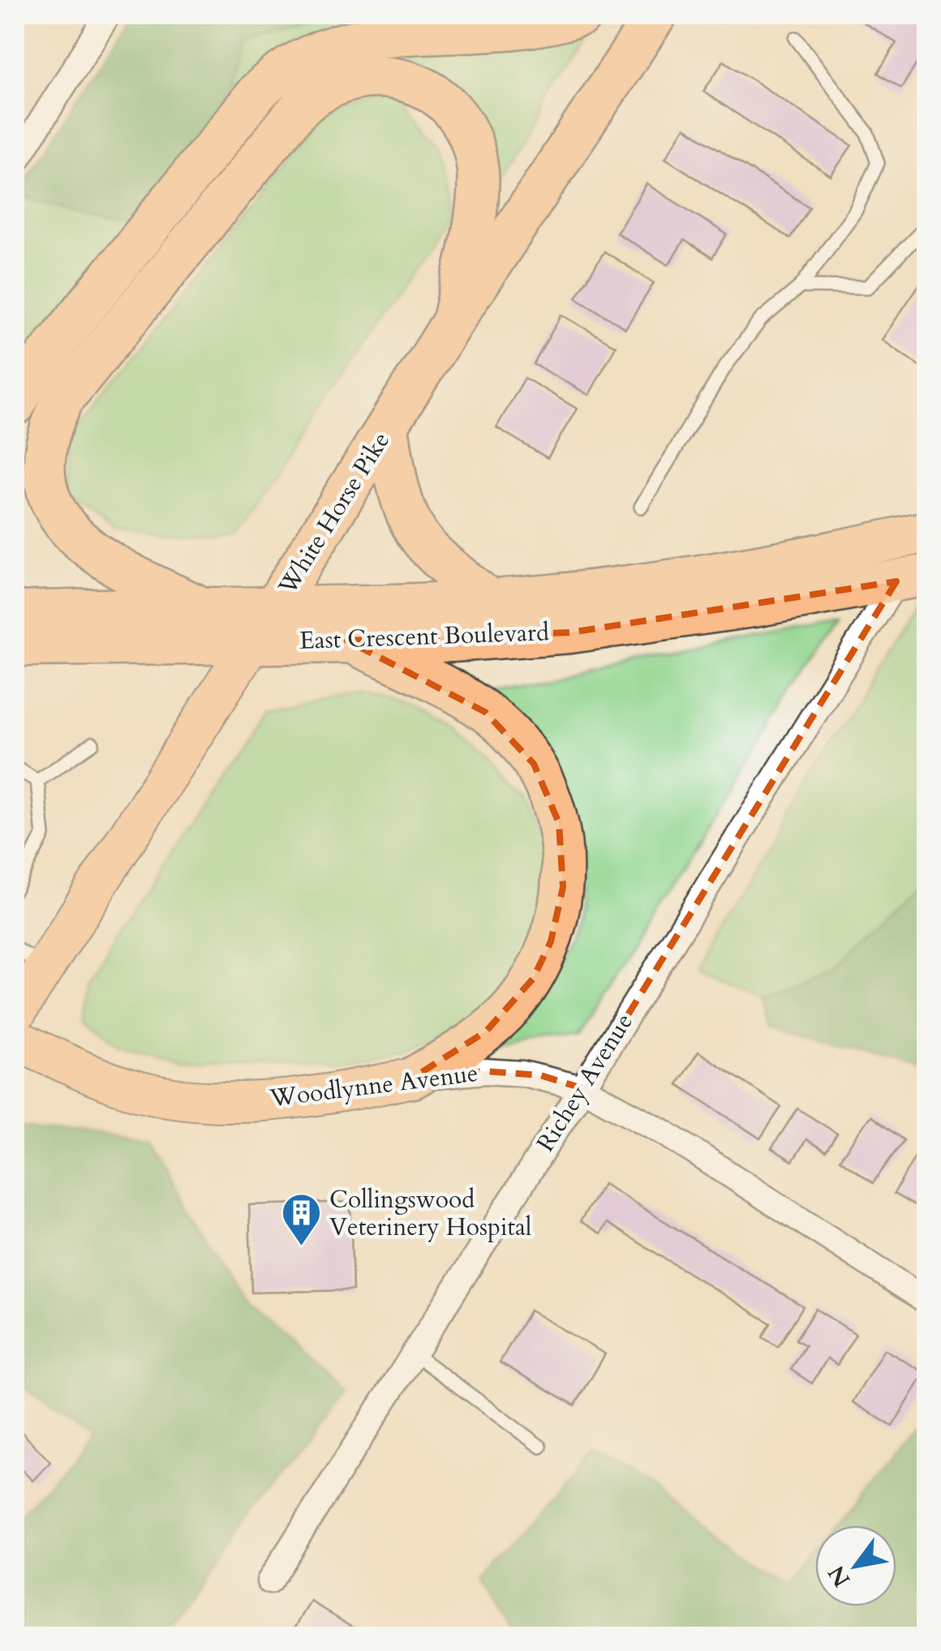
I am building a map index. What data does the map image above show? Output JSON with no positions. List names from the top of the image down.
{
  "streets": {
    "highway": ["White Horse Pike", "East Crescent Boulevard"],
    "main road": ["Woodlynne Avenue"],
    "street": ["Richey Avenue"]
  },
  "crossings": [
    ["White Horse Pike", "East Crescent Boulevard"],
    ["East Crescent Boulevard", "Richey Avenue"],
    ["Richey Avenue", "Woodlynne Avenue"]
  ],
  "places": {
    "building": ["Collingswood Veterinery Hospital"]
  },
  "north": "bottom left"
}
